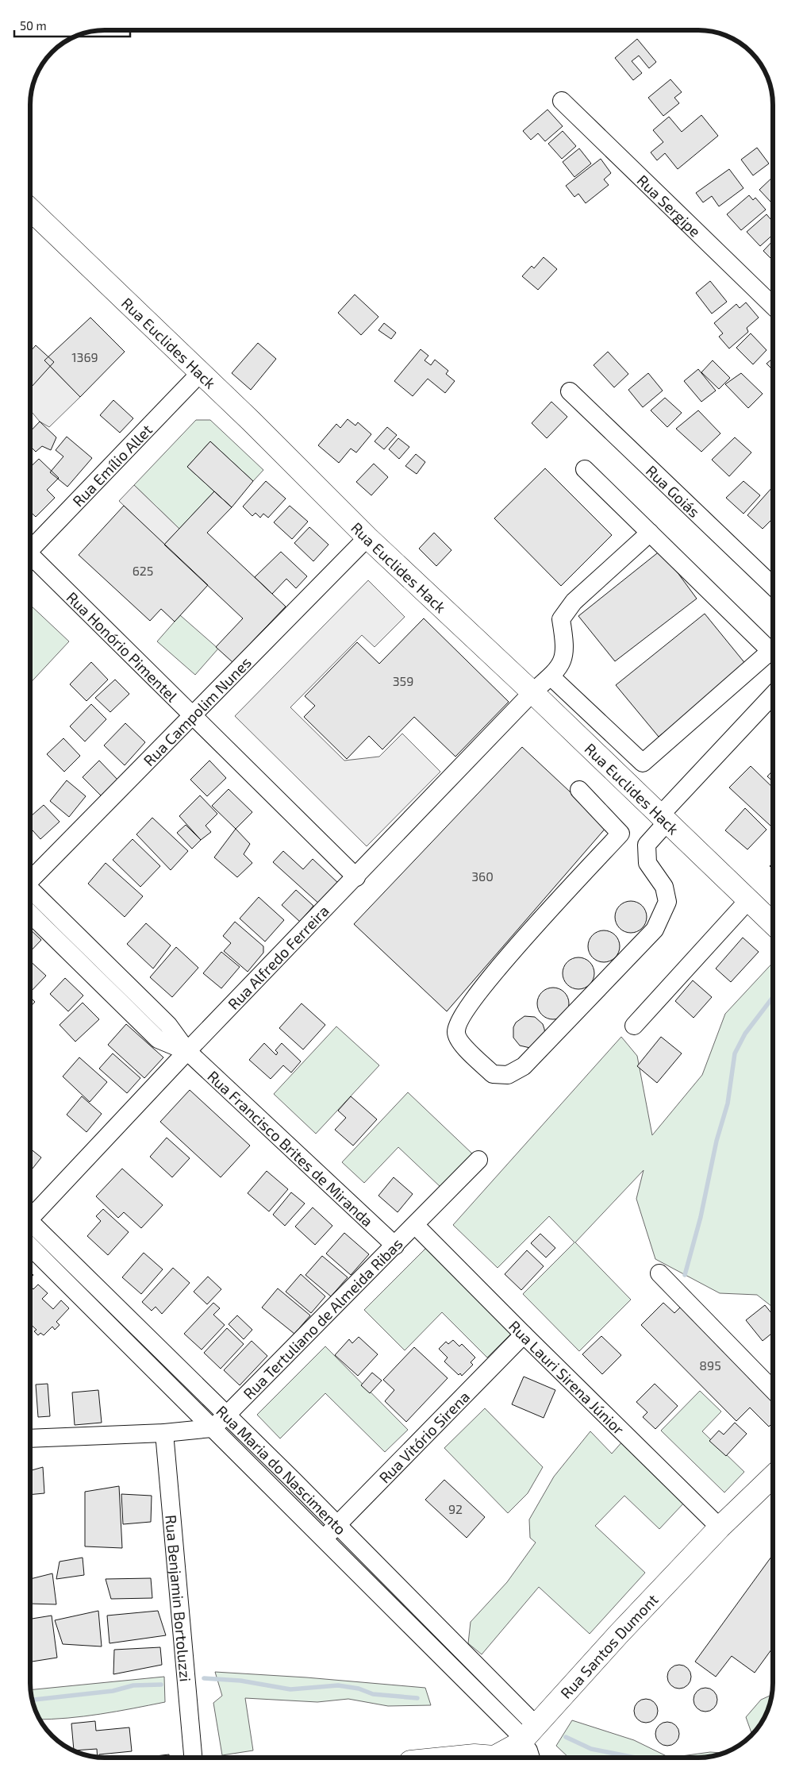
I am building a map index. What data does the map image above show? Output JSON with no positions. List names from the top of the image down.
{
  "streets": {
    "main road": ["Rua Euclides Hack", "Rua Santos Dumont"],
    "street": [
      "Rua Sergipe",
      "Rua Emílio Allet",
      "Rua Goiás",
      "Rua Honório Pimentel",
      "Rua Campolim Nunes",
      "Rua Alfredo Ferreira",
      "Rua Francisco Brites de Miranda",
      "Rua Tertuliano de Almeida Ribas",
      "Rua Lauri Sirena Júnior",
      "Rua Vitório Sirena",
      "Rua Maria do Nascimento",
      "Rua Benjamin Bortoluzzi"
    ]
  },
  "crossings": [
    ["Rua Euclides Hack", "Rua Emílio Allet"],
    ["Rua Euclides Hack", "Rua Campolim Nunes"],
    ["Rua Euclides Hack", "Rua Alfredo Ferreira"],
    ["Rua Honório Pimentel", "Rua Campolim Nunes"],
    ["Rua Honório Pimentel", "Rua Alfredo Ferreira"],
    ["Rua Alfredo Ferreira", "Rua Francisco Brites de Miranda"],
    ["Rua Francisco Brites de Miranda", "Rua Tertuliano de Almeida Ribas"],
    ["Rua Tertuliano de Almeida Ribas", "Rua Lauri Sirena Júnior"],
    ["Rua Tertuliano de Almeida Ribas", "Rua Maria do Nascimento"],
    ["Rua Lauri Sirena Júnior", "Rua Vitório Sirena"],
    ["Rua Lauri Sirena Júnior", "Rua Santos Dumont"],
    ["Rua Vitório Sirena", "Rua Maria do Nascimento"],
    ["Rua Maria do Nascimento", "Rua Santos Dumont"]
  ],
  "house_numbers": [
    "1369",
    "625",
    "359",
    "360",
    "895",
    "92"
  ],
  "scale_bar": "50 m"
}
